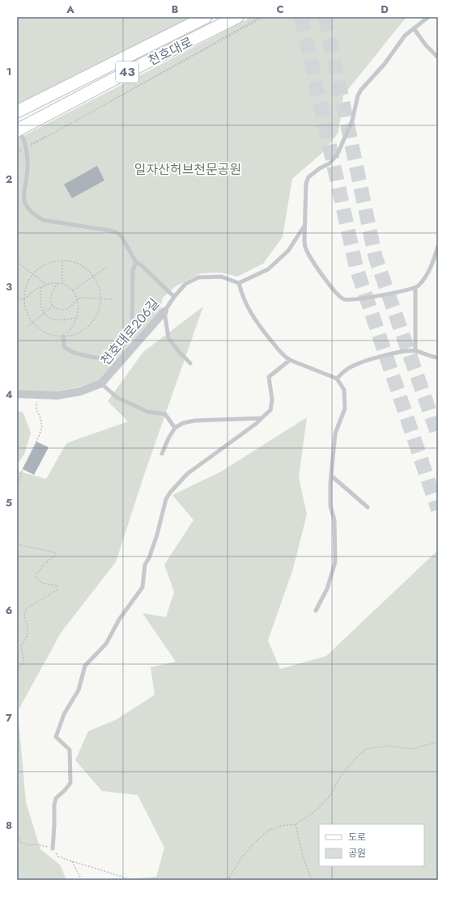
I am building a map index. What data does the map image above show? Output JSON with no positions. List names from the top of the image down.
{
  "streets": {
    "main road": ["천호대로", "43"],
    "street": ["천호대로206길"]
  },
  "crossings": [
    ["천호대로", "천호대로206길"]
  ],
  "parks": ["일자산허브천문공원"],
  "legend": ["도로", "공원"],
  "grid": {
    "columns": [
      "A",
      "B",
      "C",
      "D"
    ],
    "rows": [
      "1",
      "2",
      "3",
      "4",
      "5",
      "6",
      "7",
      "8"
    ]
  }
}
